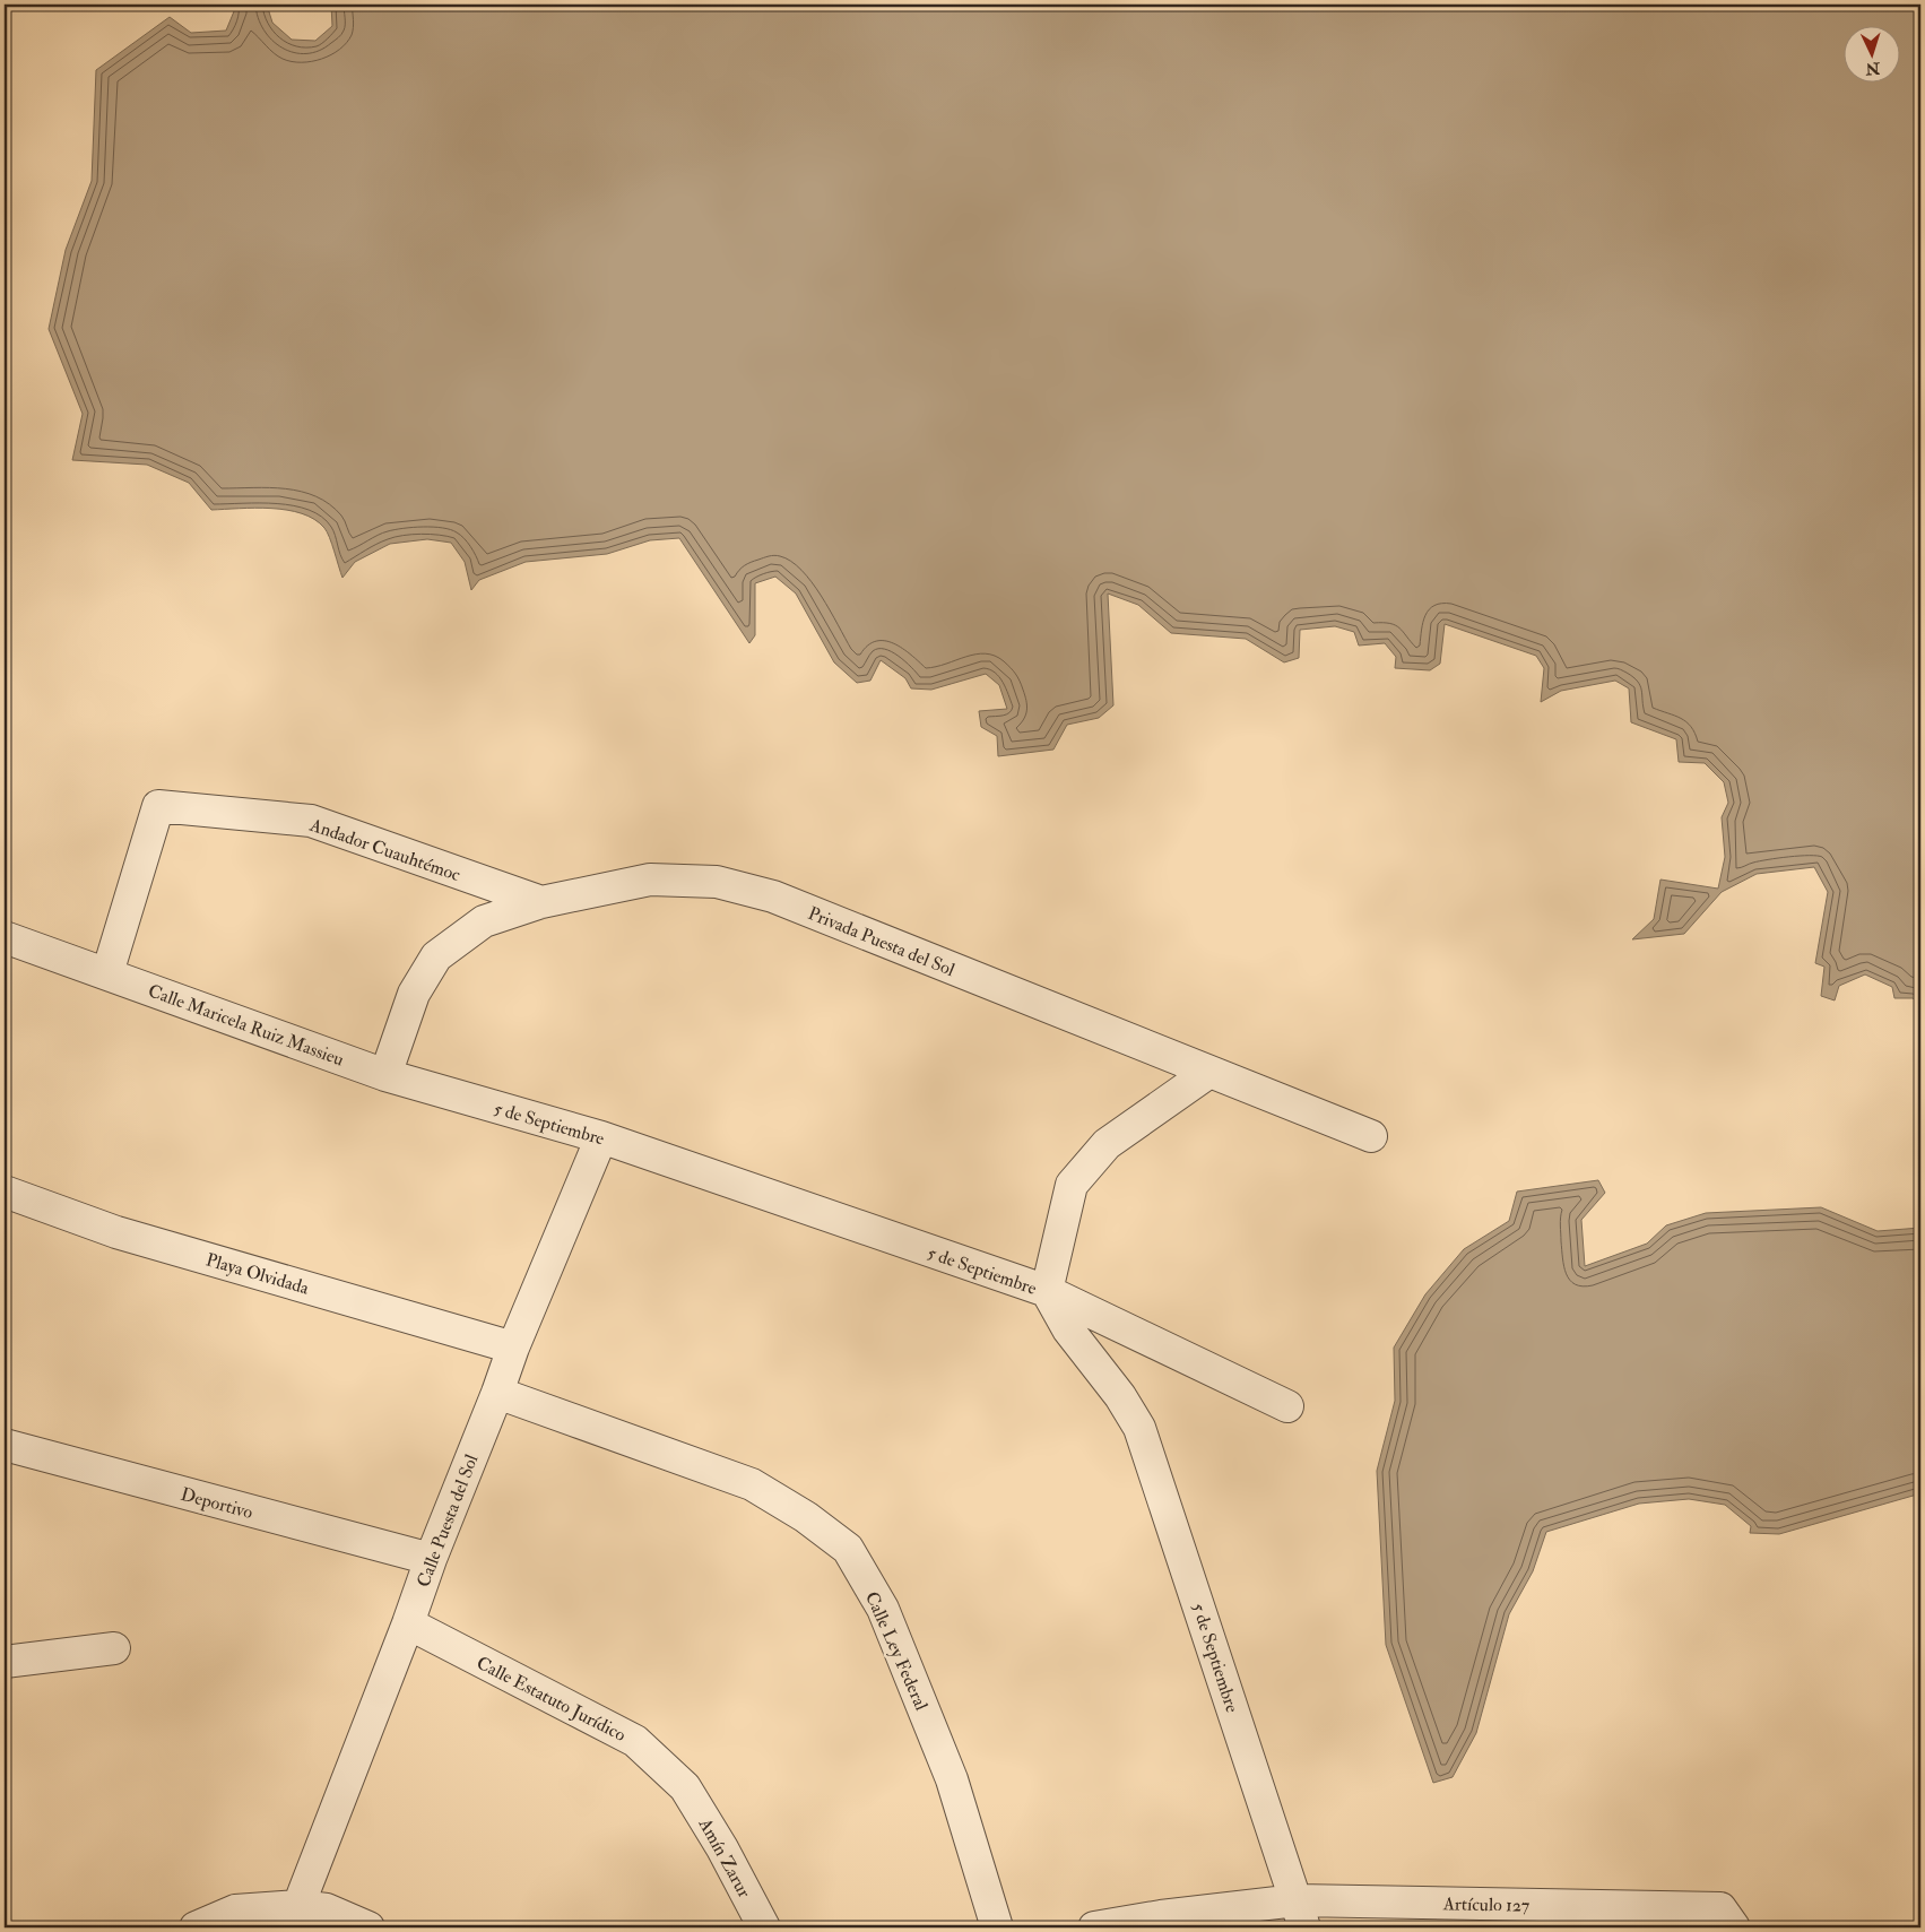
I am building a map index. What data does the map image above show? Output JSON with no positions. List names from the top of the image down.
{
  "streets": {
    "street": [
      "Andador Cuauhtémoc",
      "Privada Puesta del Sol",
      "Calle Maricela Ruiz Massieu",
      "5 de Septiembre",
      "Playa Olvidada",
      "Deportivo",
      "Calle Puesta del Sol",
      "Calle Ley Federal",
      "Calle Estatuto Jurídico",
      "Amín Zarur",
      "Artículo 127"
    ]
  },
  "crossings": [
    ["Andador Cuauhtémoc", "Privada Puesta del Sol"],
    ["Andador Cuauhtémoc", "Calle Maricela Ruiz Massieu"],
    ["Calle Maricela Ruiz Massieu", "5 de Septiembre"],
    ["5 de Septiembre", "Calle Puesta del Sol"],
    ["5 de Septiembre", "Artículo 127"],
    ["Playa Olvidada", "Calle Puesta del Sol"],
    ["Deportivo", "Calle Puesta del Sol"],
    ["Calle Puesta del Sol", "Calle Ley Federal"],
    ["Calle Puesta del Sol", "Calle Estatuto Jurídico"],
    ["Calle Estatuto Jurídico", "Amín Zarur"]
  ],
  "north": "bottom"
}
